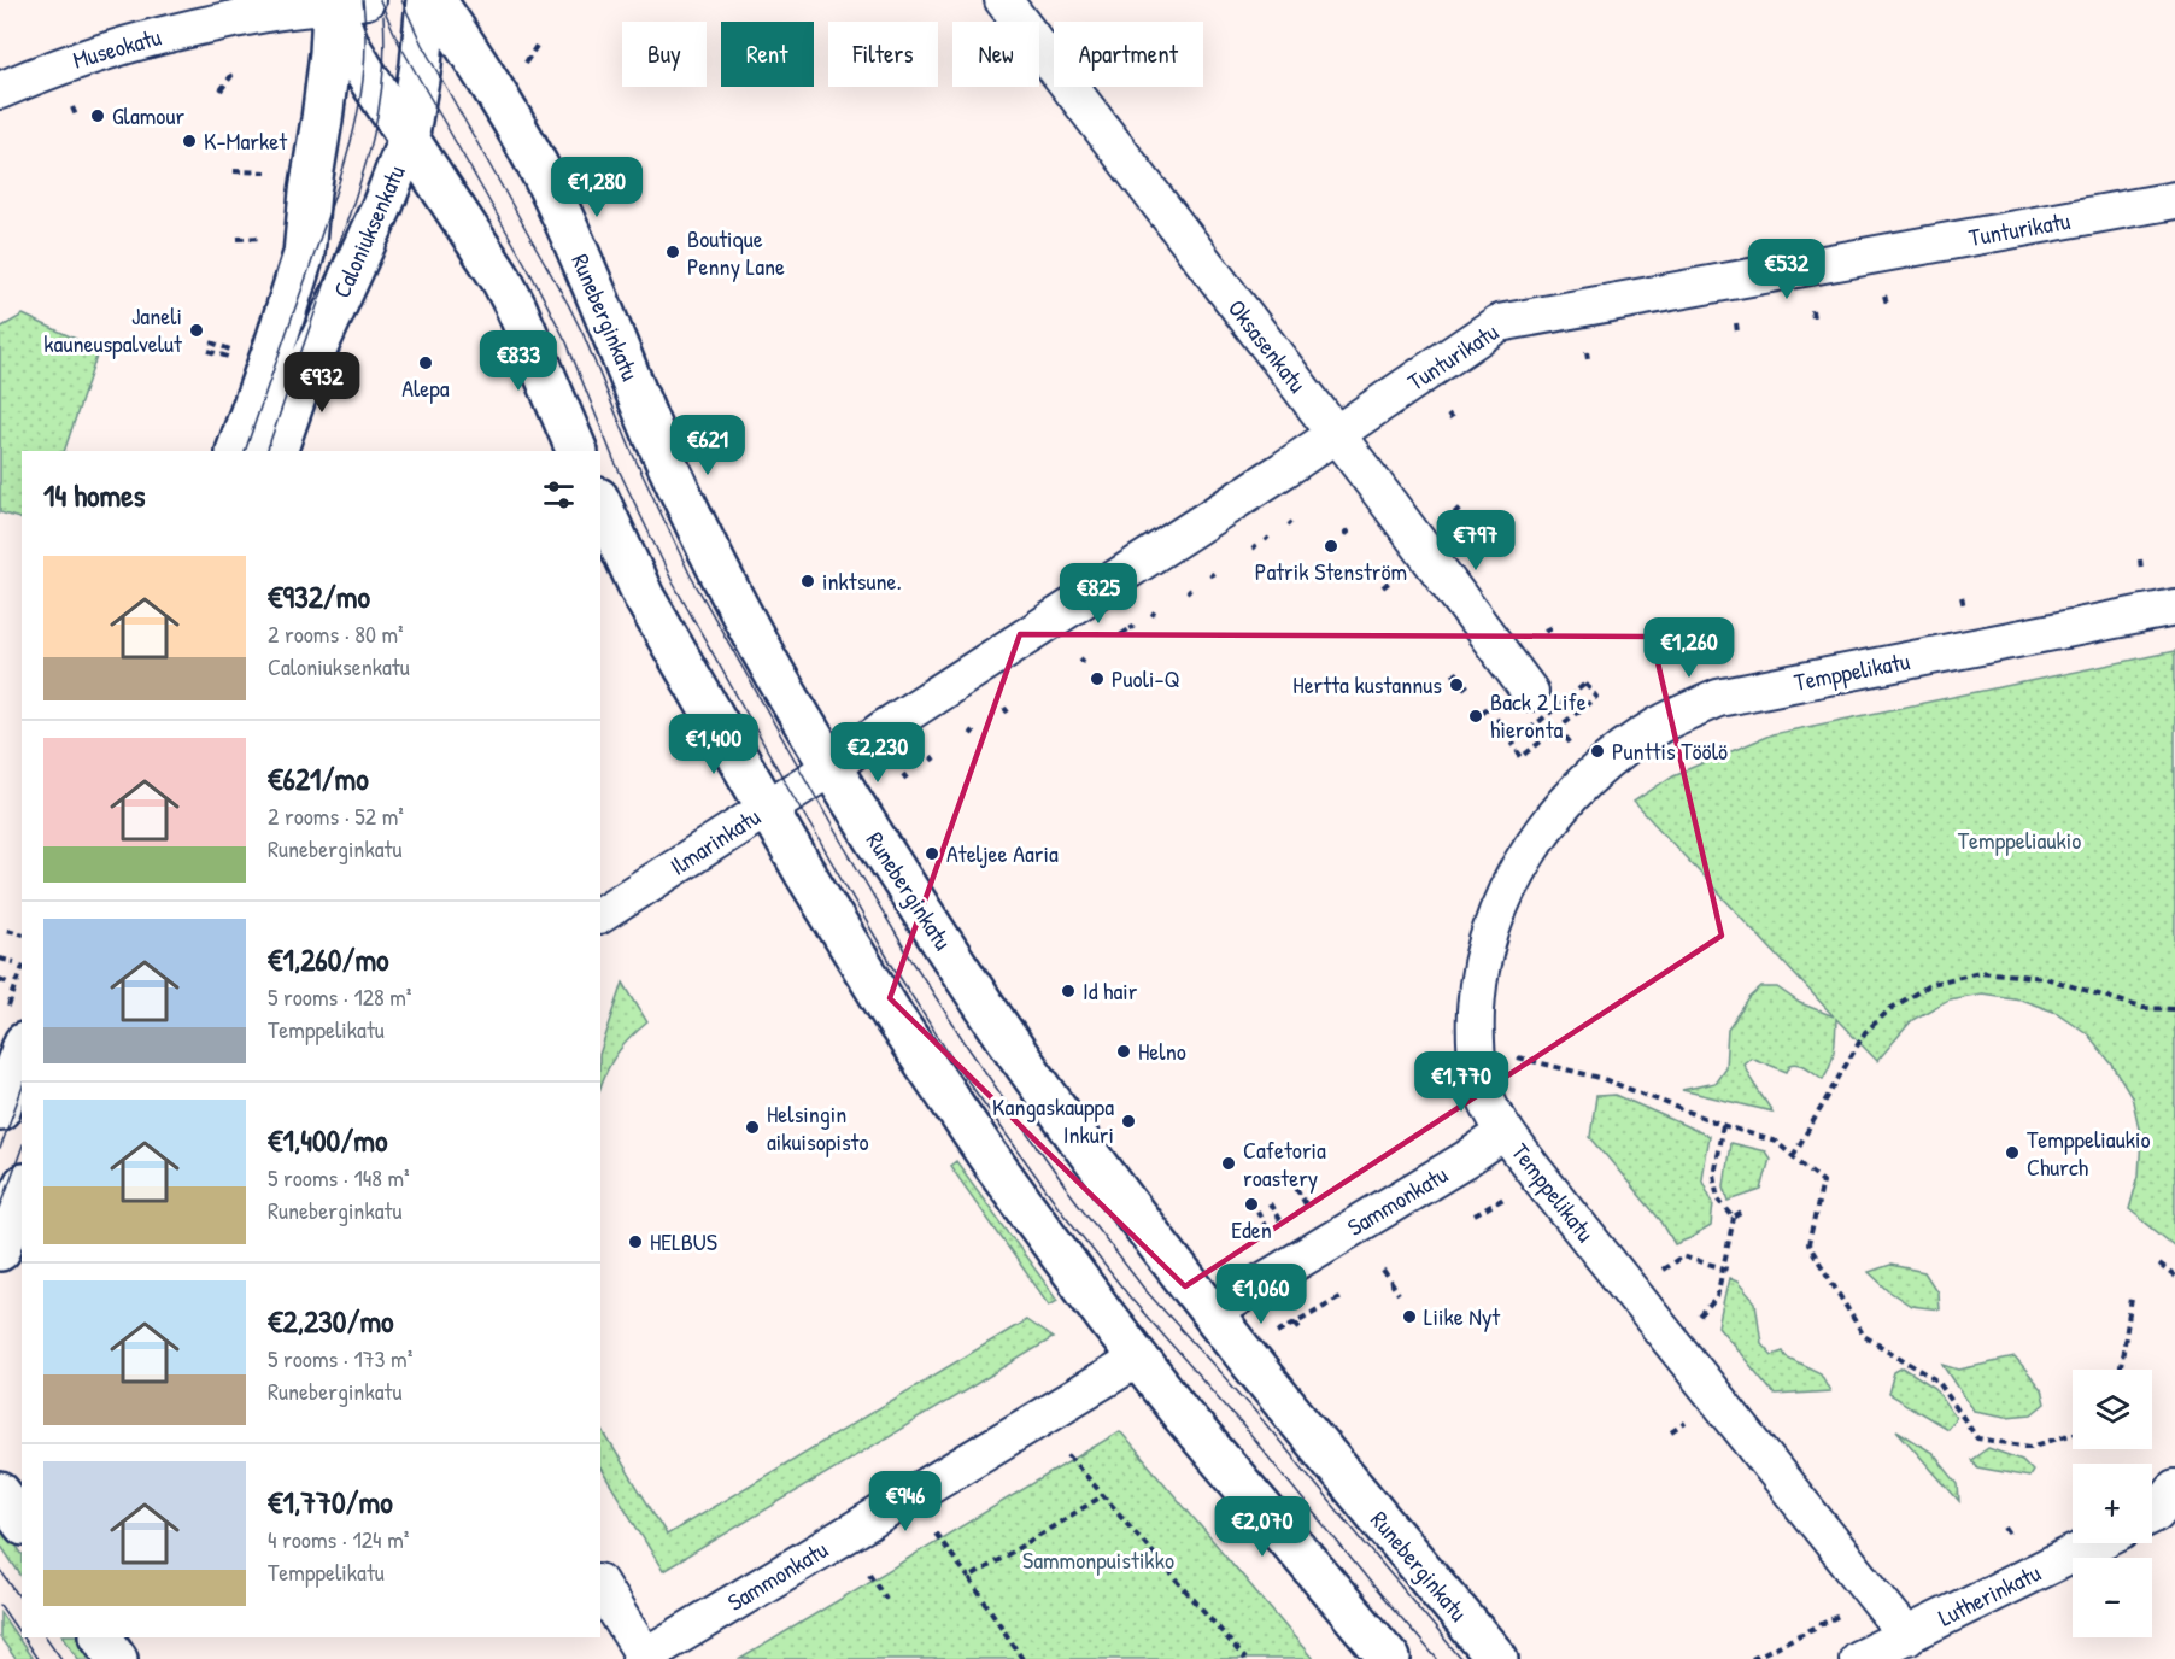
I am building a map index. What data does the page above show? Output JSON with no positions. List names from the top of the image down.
{
  "streets": {
    "main road": ["Caloniuksenkatu", "Runeberginkatu"],
    "street": [
      "Museokatu",
      "Tunturikatu",
      "Oksasenkatu",
      "Temppelikatu",
      "Ilmarinkatu",
      "Sammonkatu",
      "Lutherinkatu"
    ]
  },
  "crossings": [
    ["Museokatu", "Caloniuksenkatu"],
    ["Tunturikatu", "Runeberginkatu"],
    ["Tunturikatu", "Oksasenkatu"],
    ["Tunturikatu", "Ilmarinkatu"],
    ["Runeberginkatu", "Ilmarinkatu"],
    ["Runeberginkatu", "Sammonkatu"],
    ["Temppelikatu", "Sammonkatu"],
    ["Temppelikatu", "Lutherinkatu"]
  ],
  "parks": ["Temppeliaukio", "Sammonpuistikko"],
  "places": [
    "Glamour",
    "K-Market",
    "Boutique Penny Lane",
    "Janeli kauneuspalvelut",
    "Alepa",
    "Patrik Stenström",
    "inktsune.",
    "Puoli-Q",
    "Hertta kustannus",
    "Back 2 Life hieronta",
    "Punttis Töölö",
    "Ateljee Aaria",
    "Id hair",
    "Helno",
    "Kangaskauppa Inkuri",
    "Helsingin aikuisopisto",
    "Temppeliaukio Church",
    "Cafetoria roastery",
    "Eden",
    "HELBUS",
    "Liike Nyt"
  ],
  "page": {
    "chip": [
      "Buy",
      "Rent",
      "Filters",
      "New",
      "Apartment"
    ],
    "price": [
      "€1,280",
      "€532",
      "€833",
      "€932",
      "€621",
      "€797",
      "€825",
      "€1,260",
      "€1,400",
      "€2,230",
      "€1,770",
      "€1,060",
      "€946",
      "€2,070"
    ],
    "heading": "14 homes",
    "list": [
      {
        "name": "€932/mo",
        "note": "2 rooms · 80 m² · Caloniuksenkatu"
      },
      {
        "name": "€621/mo",
        "note": "2 rooms · 52 m² · Runeberginkatu"
      },
      {
        "name": "€1,260/mo",
        "note": "5 rooms · 128 m² · Temppelikatu"
      },
      {
        "name": "€1,400/mo",
        "note": "5 rooms · 148 m² · Runeberginkatu"
      },
      {
        "name": "€2,230/mo",
        "note": "5 rooms · 173 m² · Runeberginkatu"
      },
      {
        "name": "€1,770/mo",
        "note": "4 rooms · 124 m² · Temppelikatu"
      }
    ],
    "map_buttons": ["+", "−"]
  }
}
